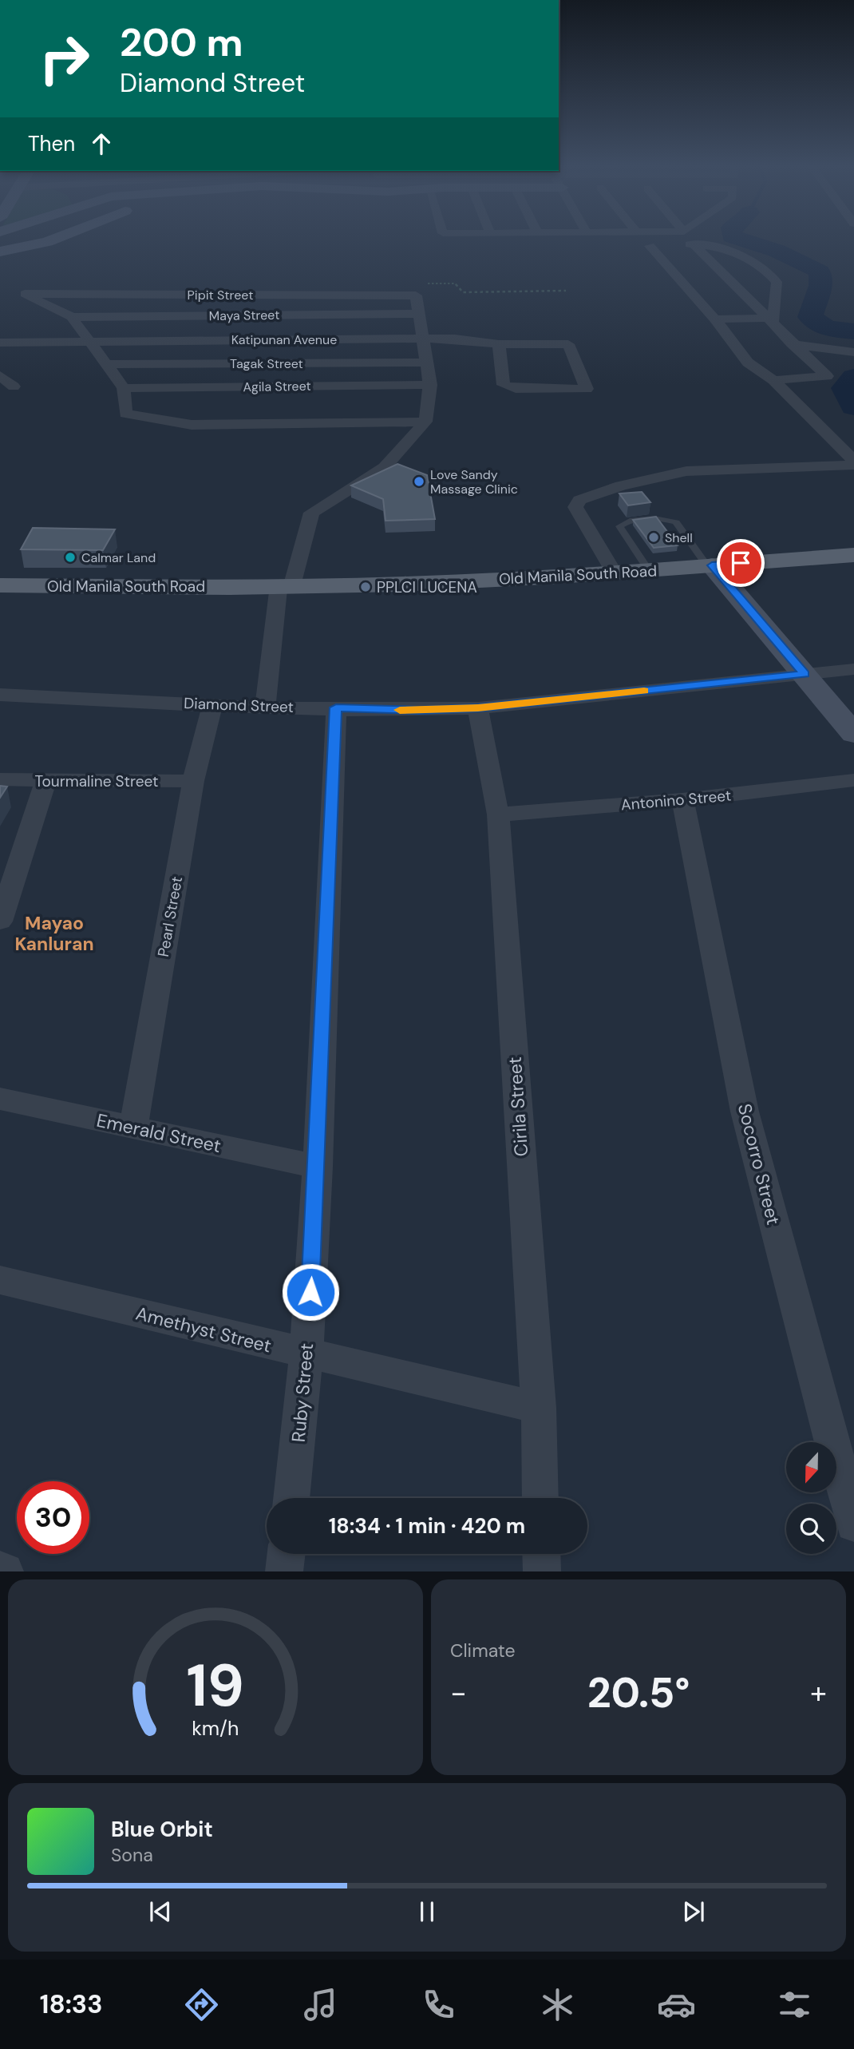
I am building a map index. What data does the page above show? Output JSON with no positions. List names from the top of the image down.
{
  "streets": {
    "main road": ["Old Manila South Road"],
    "street": [
      "Pipit Street",
      "Maya Street",
      "Katipunan Avenue",
      "Tagak Street",
      "Agila Street",
      "Diamond Street",
      "Tourmaline Street",
      "Antonino Street",
      "Pearl Street",
      "Cirila Street",
      "Emerald Street",
      "Socorro Street",
      "Amethyst Street",
      "Ruby Street"
    ]
  },
  "crossings": [
    ["Pipit Street", "Maya Street"],
    ["Diamond Street", "Pearl Street"],
    ["Diamond Street", "Cirila Street"],
    ["Diamond Street", "Ruby Street"],
    ["Tourmaline Street", "Pearl Street"],
    ["Antonino Street", "Cirila Street"],
    ["Antonino Street", "Socorro Street"],
    ["Pearl Street", "Emerald Street"],
    ["Cirila Street", "Amethyst Street"],
    ["Emerald Street", "Ruby Street"],
    ["Amethyst Street", "Ruby Street"]
  ],
  "districts": ["Mayao Kanluran"],
  "places": [
    "Love Sandy Massage Clinic",
    "Shell",
    "Calmar Land",
    "PPLCI LUCENA"
  ],
  "north": "bottom",
  "page": {
    "turn": ["200 m", "Diamond Street"],
    "then": "Then",
    "limit": "30",
    "trip": "18:34 · 1 min · 420 m",
    "tile": "Climate",
    "heat": ["−", "20.5°", "+"],
    "song": ["Blue Orbit", "Sona"],
    "tabs": "18:33",
    "gauge": ["19", "km/h"]
  }
}
